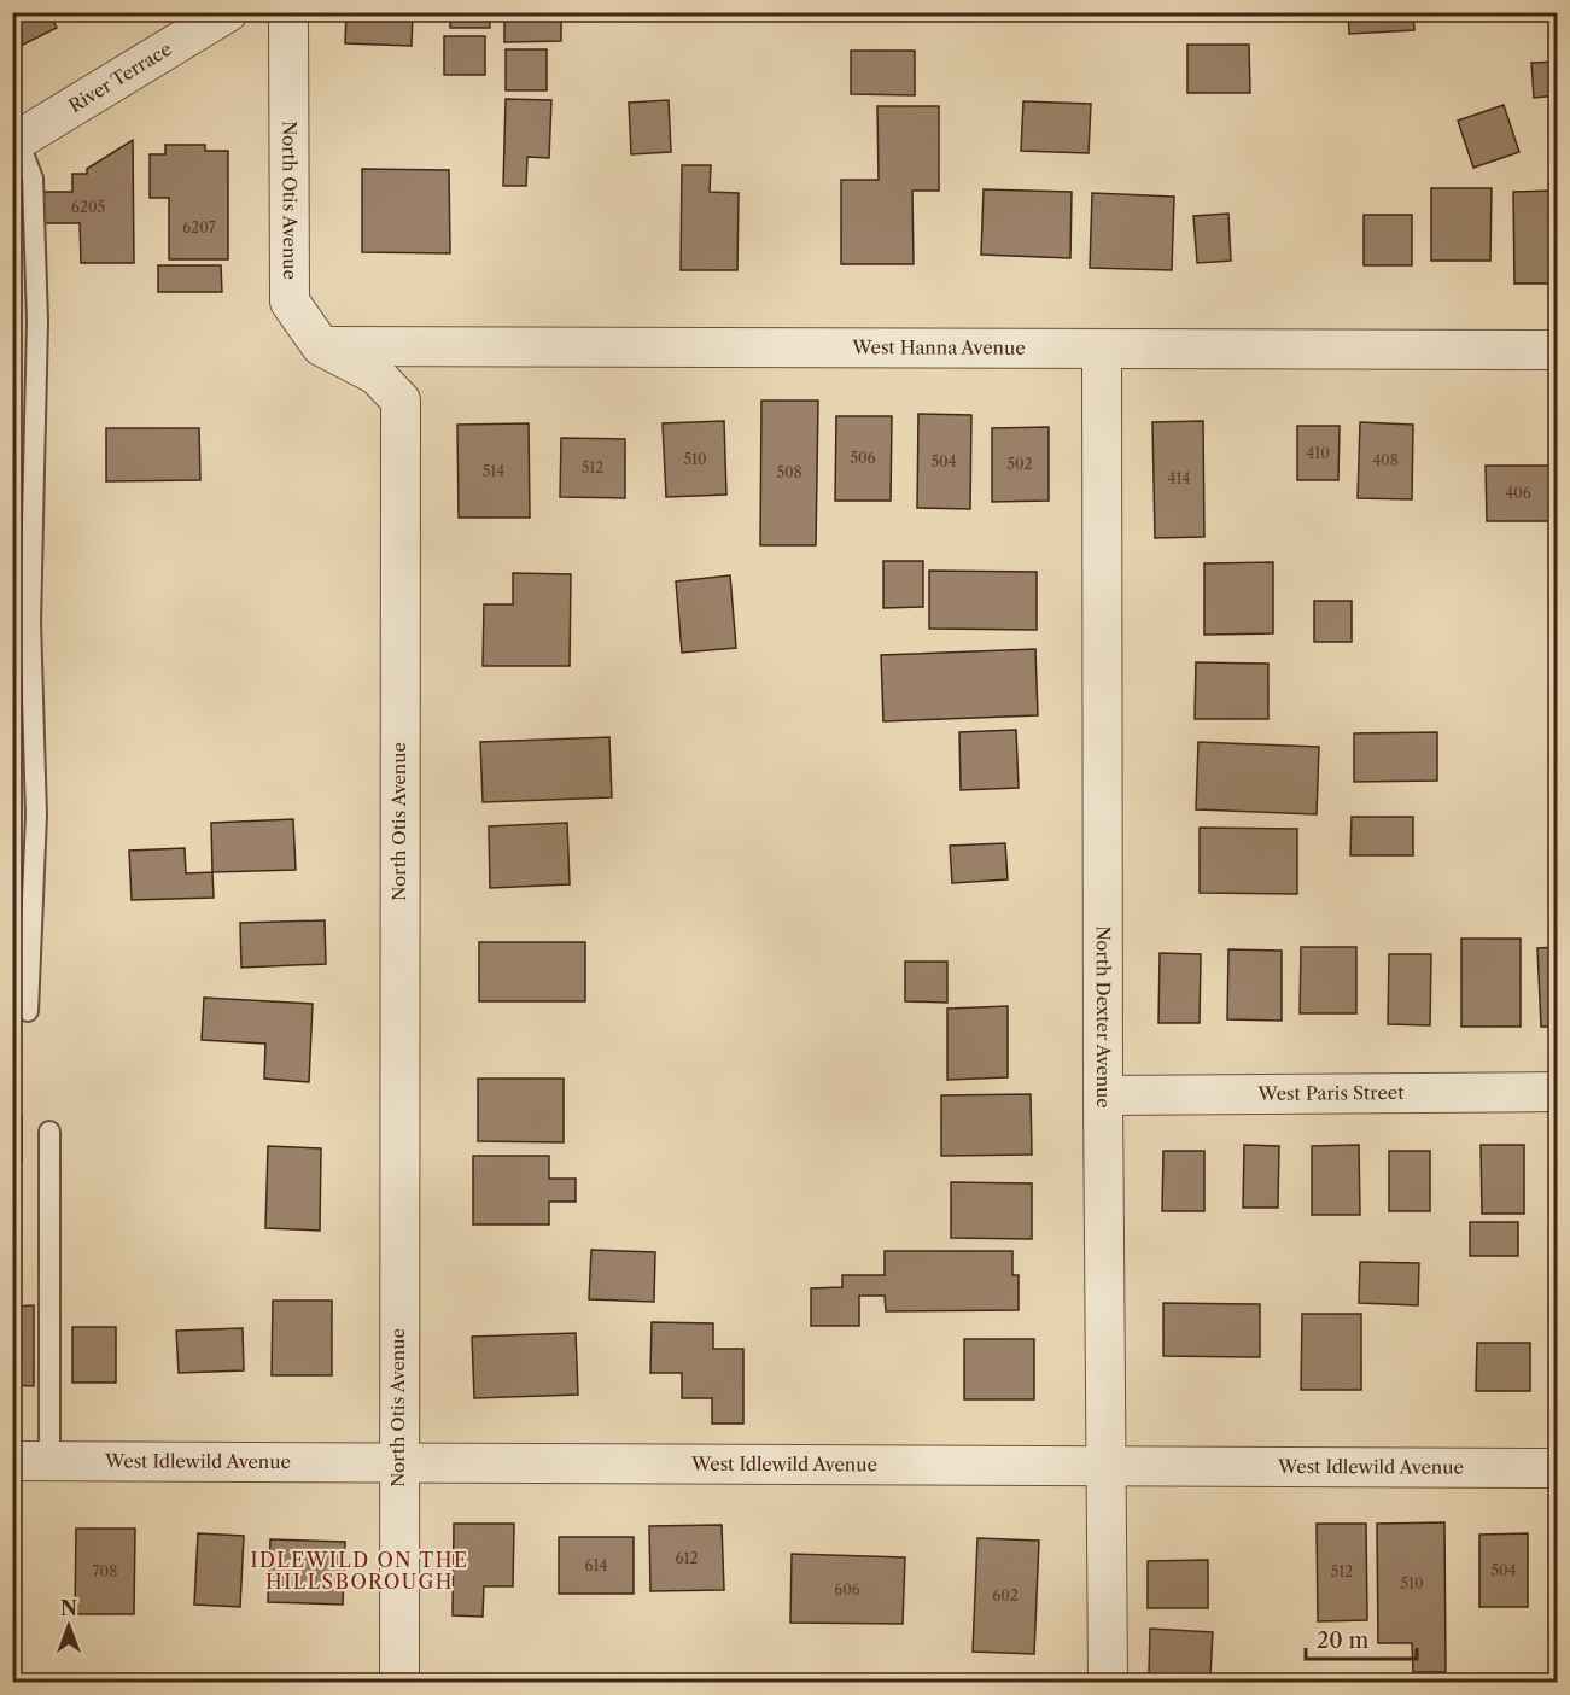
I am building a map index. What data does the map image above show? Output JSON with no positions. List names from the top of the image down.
{
  "streets": {
    "street": [
      "River Terrace",
      "North Otis Avenue",
      "West Hanna Avenue",
      "North Dexter Avenue",
      "West Paris Street",
      "West Idlewild Avenue"
    ]
  },
  "crossings": [
    ["North Otis Avenue", "West Hanna Avenue"],
    ["North Otis Avenue", "West Idlewild Avenue"],
    ["West Hanna Avenue", "North Dexter Avenue"],
    ["North Dexter Avenue", "West Paris Street"],
    ["North Dexter Avenue", "West Idlewild Avenue"]
  ],
  "districts": ["IDLEWILD ON THE HILLSBOROUGH"],
  "house_numbers": [
    "6205",
    "6207",
    "410",
    "506",
    "510",
    "408",
    "504",
    "502",
    "512",
    "514",
    "508",
    "414",
    "406",
    "612",
    "614",
    "504",
    "708",
    "512",
    "510",
    "606",
    "602"
  ],
  "scale_bar": "20 m",
  "north": "top"
}
